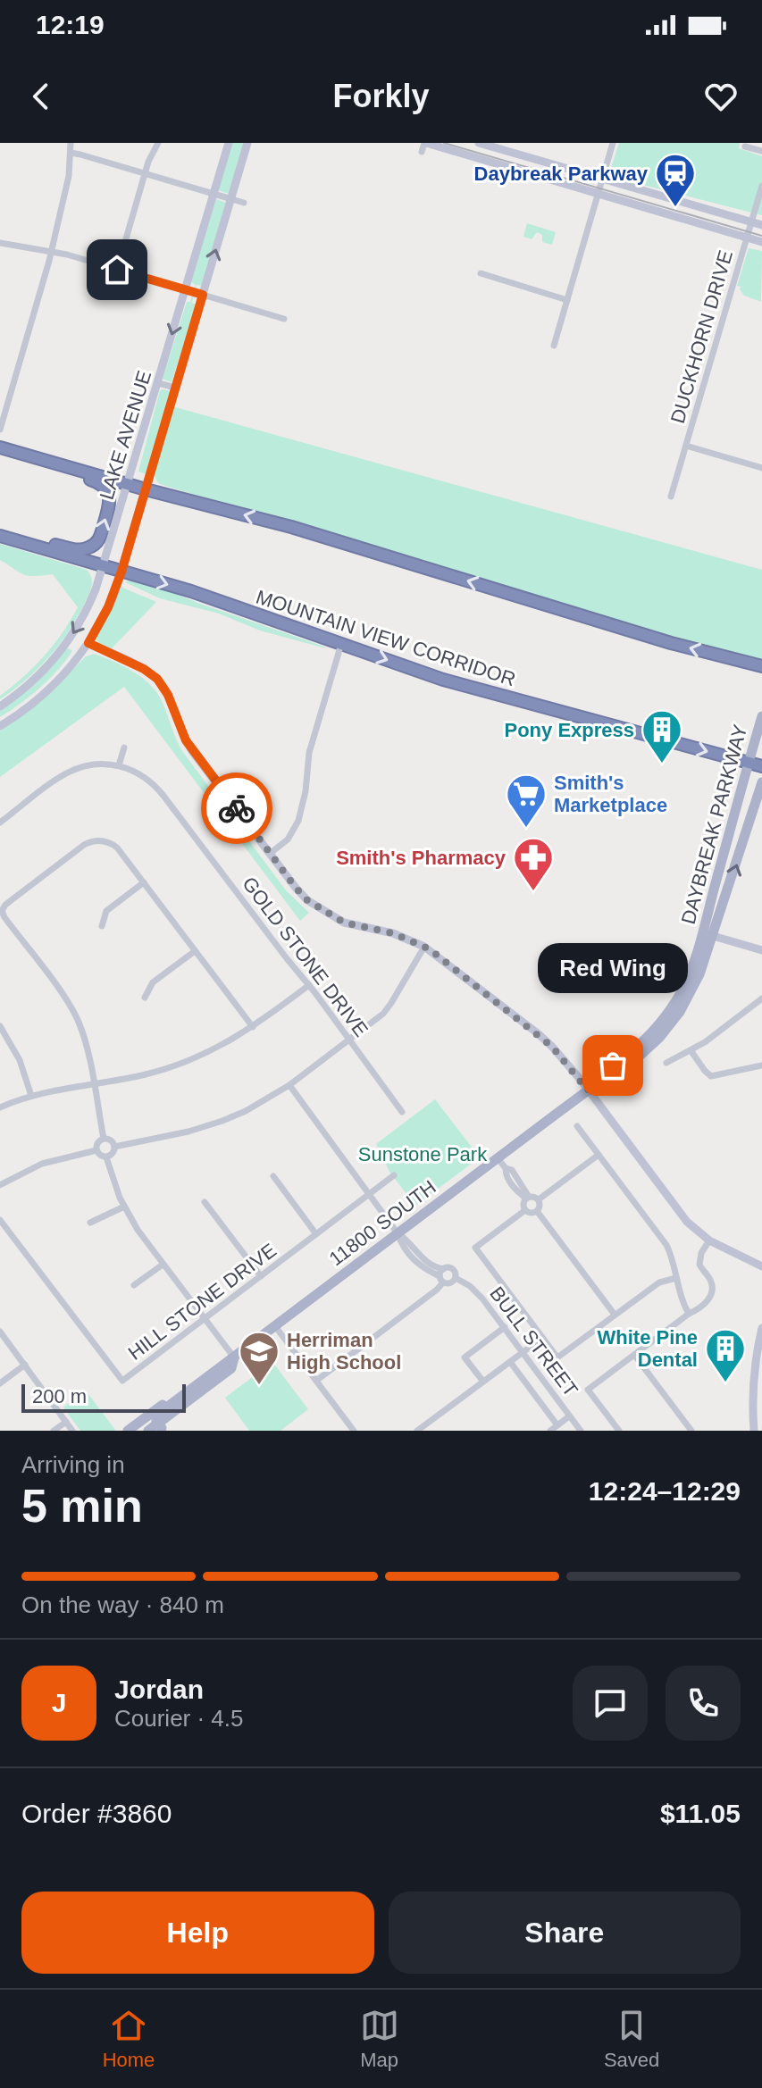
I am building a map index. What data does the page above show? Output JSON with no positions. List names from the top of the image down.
{
  "streets": {
    "highway": ["MOUNTAIN VIEW CORRIDOR"],
    "main road": ["DAYBREAK PARKWAY", "11800 SOUTH"],
    "street": [
      "DUCKHORN DRIVE",
      "LAKE AVENUE",
      "GOLD STONE DRIVE",
      "HILL STONE DRIVE",
      "BULL STREET"
    ]
  },
  "crossings": [
    ["LAKE AVENUE", "MOUNTAIN VIEW CORRIDOR"],
    ["MOUNTAIN VIEW CORRIDOR", "DAYBREAK PARKWAY"],
    ["DAYBREAK PARKWAY", "11800 SOUTH"]
  ],
  "parks": ["Sunstone Park"],
  "places": {
    "station": ["Daybreak Parkway"],
    "building": ["Pony Express", "White Pine Dental"],
    "supermarket": ["Smith's Marketplace"],
    "pharmacy": ["Smith's Pharmacy"],
    "other": ["Red Wing"],
    "school or university": ["Herriman High School"]
  },
  "scale_bar": "200 m",
  "page": {
    "status": "12:19",
    "header": "Forkly",
    "bubble": "Red Wing",
    "scale": "200 m",
    "heading": ["5 min", "Arriving in", "12:24–12:29"],
    "panel": [
      "Jordan",
      "Courier · 4.5",
      "Order #3860",
      "$11.05"
    ],
    "bar": "On the way · 840 m",
    "round": "J",
    "buttons": ["Help", "Share"],
    "tabs": ["Home", "Map", "Saved"]
  }
}
